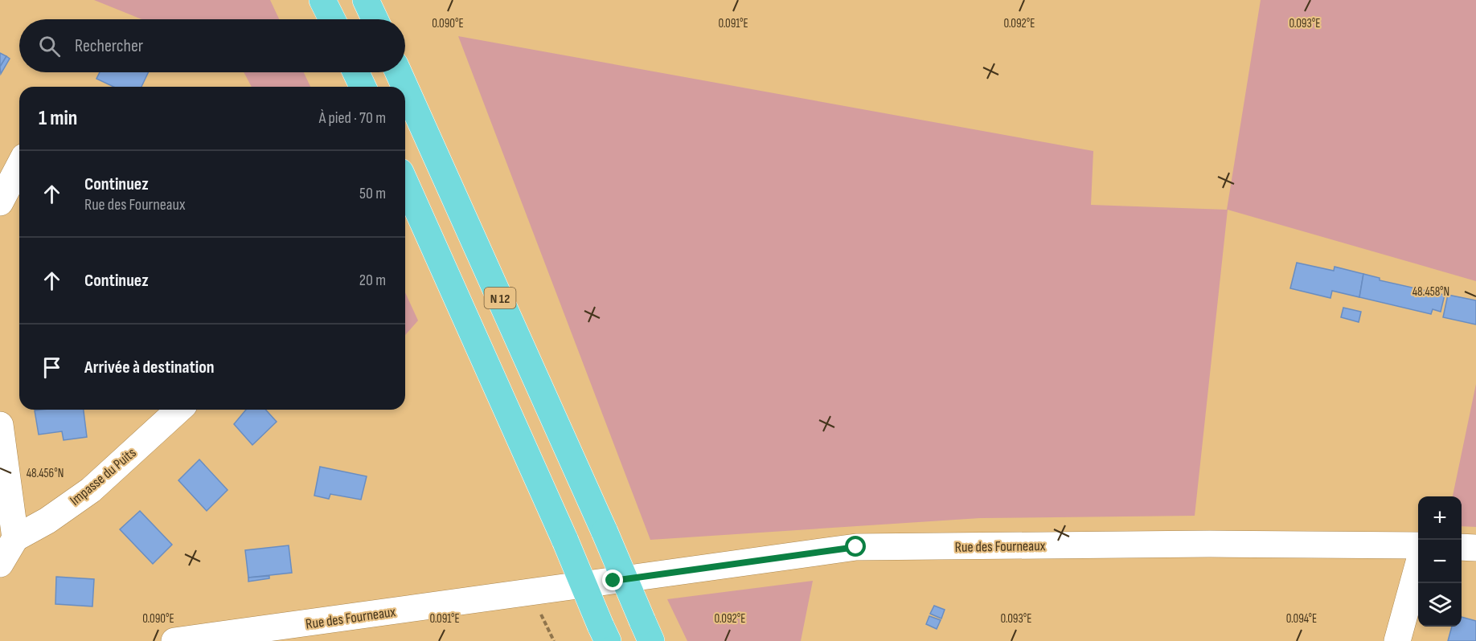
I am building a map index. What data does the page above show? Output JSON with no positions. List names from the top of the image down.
{
  "streets": {
    "highway": ["N 12"],
    "street": ["Impasse du Puits", "Rue des Fourneaux"]
  },
  "page": {
    "search": "Rechercher",
    "heading": ["1 min", "À pied · 70 m"],
    "list": [
      ["Continuez", "Rue des Fourneaux", "50 m"],
      ["Continuez", "20 m"],
      "Arrivée à destination"
    ],
    "map_buttons": ["+", "−"]
  },
  "coordinates": [
    "0.090°E",
    "0.091°E",
    "0.092°E",
    "0.093°E",
    "48.458°N",
    "48.456°N",
    "0.094°E"
  ]
}
